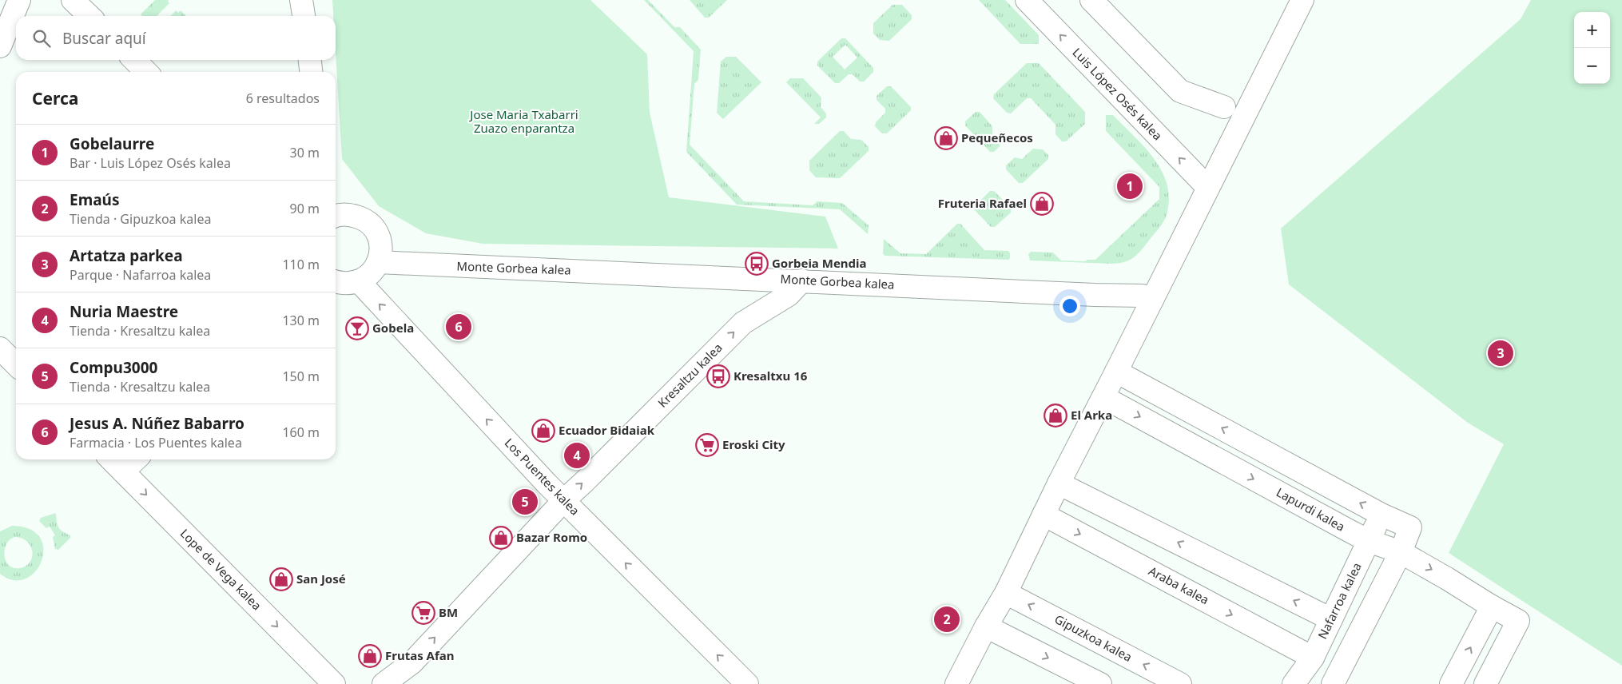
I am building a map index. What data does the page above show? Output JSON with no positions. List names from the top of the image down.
{
  "streets": {
    "street": [
      "Luis López Osés kalea",
      "Monte Gorbea kalea",
      "Kresaltzu kalea",
      "Los Puentes kalea",
      "Lapurdi kalea",
      "Lope de Vega kalea",
      "Araba kalea",
      "Nafarroa kalea",
      "Gipuzkoa kalea"
    ]
  },
  "crossings": [
    ["Monte Gorbea kalea", "Kresaltzu kalea"],
    ["Kresaltzu kalea", "Los Puentes kalea"],
    ["Lapurdi kalea", "Nafarroa kalea"],
    ["Araba kalea", "Nafarroa kalea"]
  ],
  "one_way": ["Kresaltzu kalea", "Los Puentes kalea", "Lope de Vega kalea"],
  "parks": ["Jose Maria Txabarri Zuazo enparantza"],
  "places": {
    "shop": [
      "Pequeñecos",
      "Fruteria Rafael",
      "El Arka",
      "Ecuador Bidaiak",
      "Bazar Romo",
      "San José",
      "Frutas Afan"
    ],
    "bus stop": ["Gorbeia Mendia", "Kresaltxu 16"],
    "bar": ["Gobela"],
    "supermarket": ["Eroski City", "BM"]
  },
  "page": {
    "map_buttons": ["+", "−"],
    "search": "Buscar aquí",
    "heading": ["Cerca", "6 resultados"],
    "list": [
      {
        "mark": "1",
        "name": "Gobelaurre",
        "note": "Bar · Luis López Osés kalea",
        "value": "30 m"
      },
      {
        "mark": "2",
        "name": "Emaús",
        "note": "Tienda · Gipuzkoa kalea",
        "value": "90 m"
      },
      {
        "mark": "3",
        "name": "Artatza parkea",
        "note": "Parque · Nafarroa kalea",
        "value": "110 m"
      },
      {
        "mark": "4",
        "name": "Nuria Maestre",
        "note": "Tienda · Kresaltzu kalea",
        "value": "130 m"
      },
      {
        "mark": "5",
        "name": "Compu3000",
        "note": "Tienda · Kresaltzu kalea",
        "value": "150 m"
      },
      {
        "mark": "6",
        "name": "Jesus A. Núñez Babarro",
        "note": "Farmacia · Los Puentes kalea",
        "value": "160 m"
      }
    ],
    "pins": [
      "1",
      "6",
      "3",
      "4",
      "5",
      "2"
    ]
  }
}
